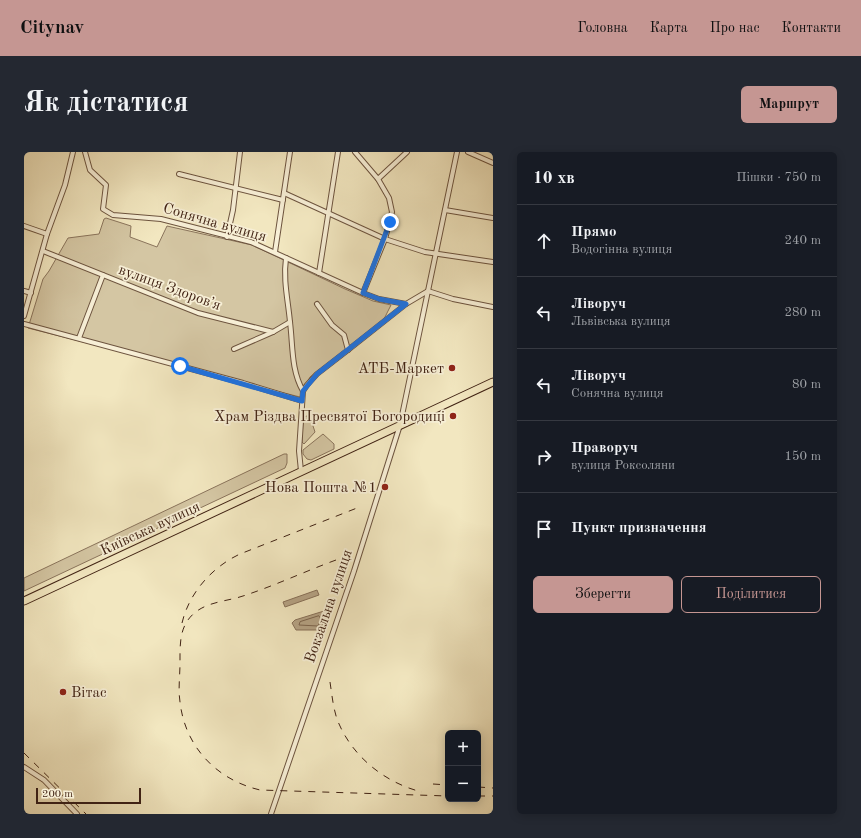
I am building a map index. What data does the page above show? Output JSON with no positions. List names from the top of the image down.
{
  "streets": {
    "highway": ["Київська вулиця"],
    "street": ["Сонячна вулиця", "вулиця Здоровʼя", "Вокзальна вулиця"]
  },
  "crossings": [
    ["Київська вулиця", "Вокзальна вулиця"]
  ],
  "places": [
    "АТБ-Маркет",
    "Храм Різдва Пресвятої Богородиці",
    "Нова Пошта №1",
    "Вітас"
  ],
  "scale_bar": "200 m",
  "page": {
    "header": "Citynav",
    "nav": [
      "Головна",
      "Карта",
      "Про нас",
      "Контакти"
    ],
    "buttons": [
      "Маршрут",
      ["Зберегти", "Поділитися"]
    ],
    "title": "Як дістатися",
    "heading": ["10 хв", "Пішки · 750 m"],
    "list": [
      ["Прямо", "Водогінна вулиця", "240 m"],
      ["Ліворуч", "Львівська вулиця", "280 m"],
      ["Ліворуч", "Сонячна вулиця", "80 m"],
      ["Праворуч", "вулиця Роксоляни", "150 m"],
      "Пункт призначення"
    ],
    "map_buttons": ["+", "−"],
    "scale": "200 m"
  }
}
